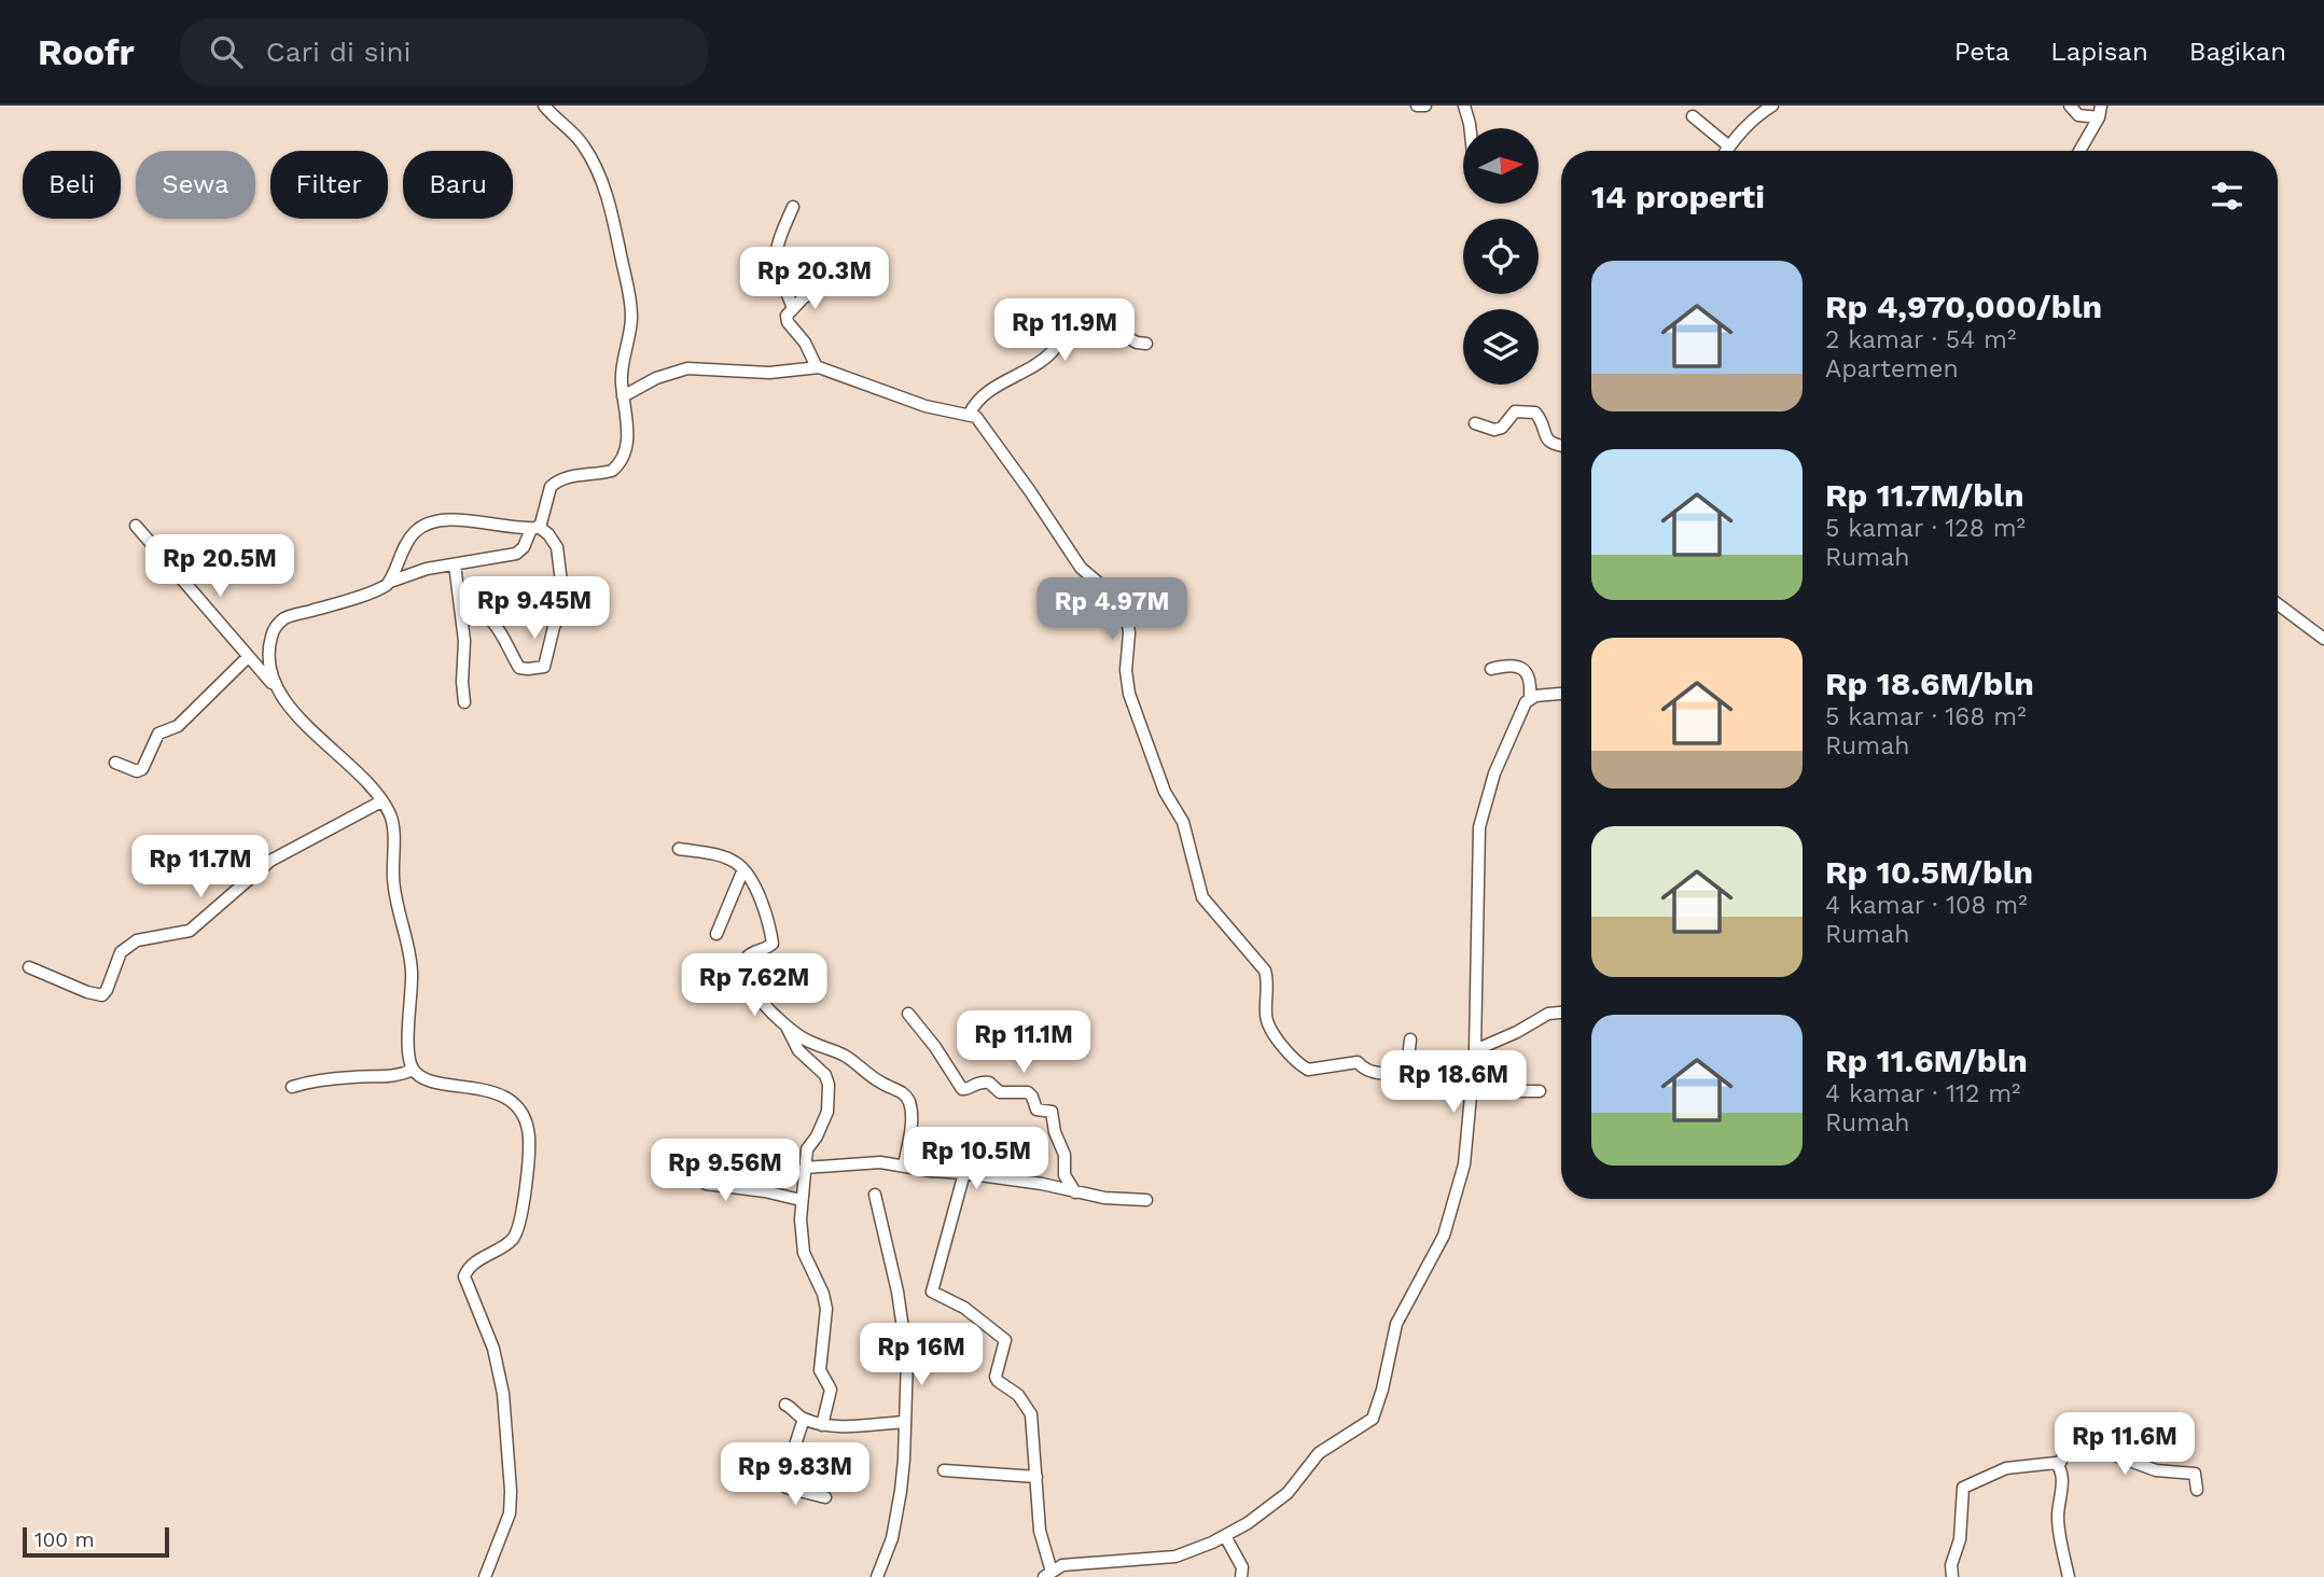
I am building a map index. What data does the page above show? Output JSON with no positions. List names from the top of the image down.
{
  "scale_bar": "100 m",
  "north": "right",
  "page": {
    "header": "Roofr",
    "search": "Cari di sini",
    "nav": ["Peta", "Lapisan", "Bagikan"],
    "chip": [
      "Beli",
      "Sewa",
      "Filter",
      "Baru"
    ],
    "heading": "14 properti",
    "list": [
      {
        "name": "Rp 4,970,000/bln",
        "note": "2 kamar · 54 m² · Apartemen"
      },
      {
        "name": "Rp 11.7M/bln",
        "note": "5 kamar · 128 m² · Rumah"
      },
      {
        "name": "Rp 18.6M/bln",
        "note": "5 kamar · 168 m² · Rumah"
      },
      {
        "name": "Rp 10.5M/bln",
        "note": "4 kamar · 108 m² · Rumah"
      },
      {
        "name": "Rp 11.6M/bln",
        "note": "4 kamar · 112 m² · Rumah"
      }
    ],
    "price": [
      "Rp 20.3M",
      "Rp 11.9M",
      "Rp 20.5M",
      "Rp 9.45M",
      "Rp 4.97M",
      "Rp 11.7M",
      "Rp 7.62M",
      "Rp 11.1M",
      "Rp 18.6M",
      "Rp 10.5M",
      "Rp 9.56M",
      "Rp 16M",
      "Rp 11.6M",
      "Rp 9.83M"
    ],
    "scale": "100 m"
  }
}
